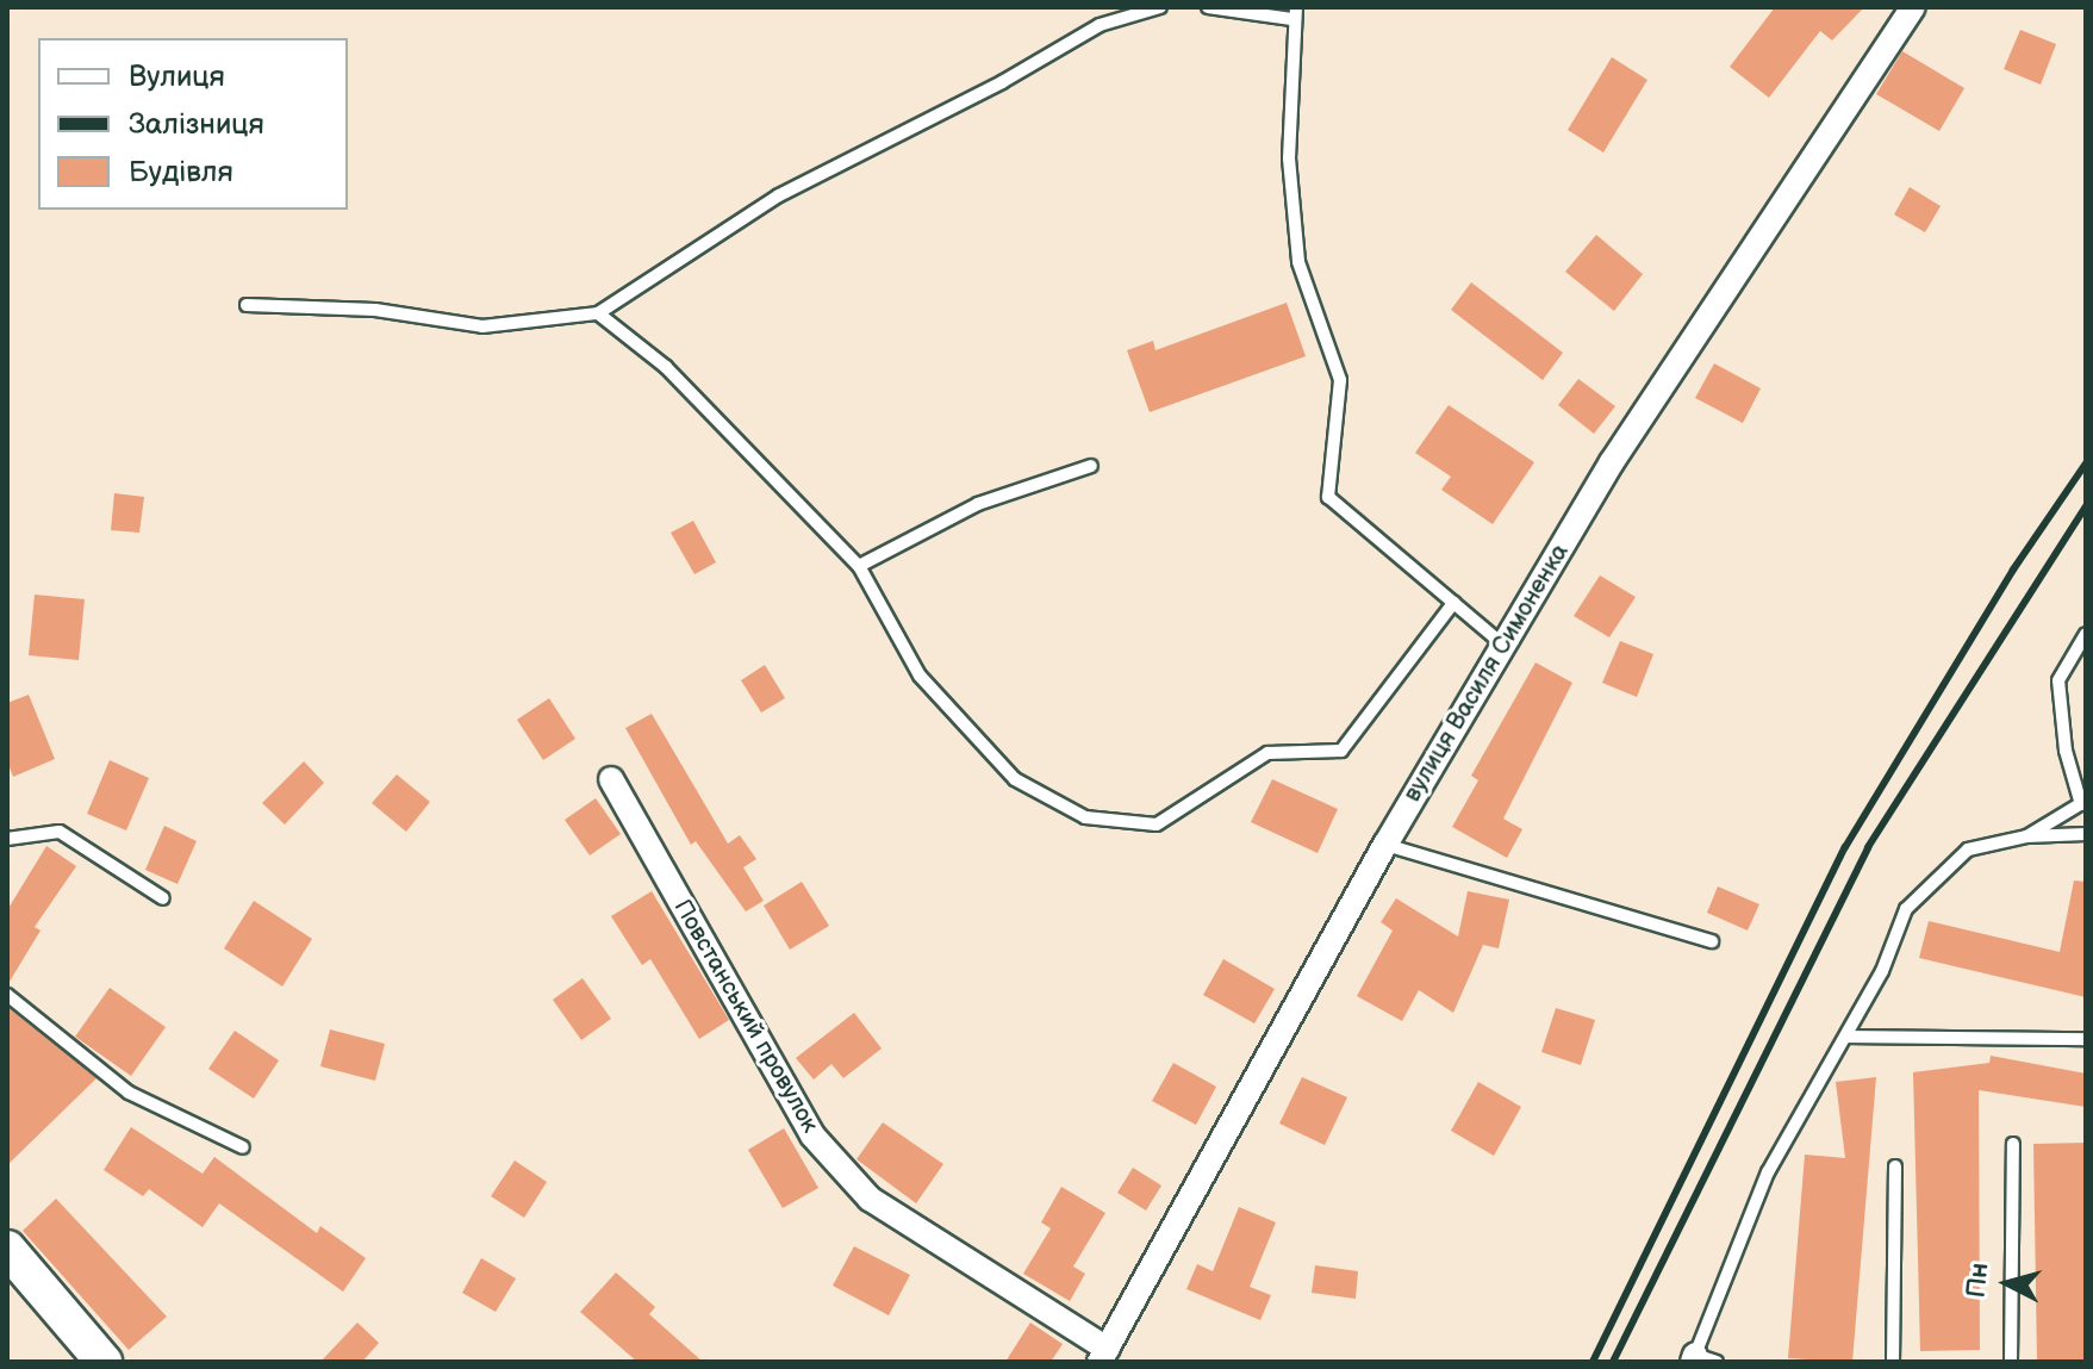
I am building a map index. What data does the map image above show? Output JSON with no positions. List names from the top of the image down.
{
  "streets": {
    "street": ["вулиця Василя Симоненка", "Повстанський провулок"]
  },
  "crossings": [
    ["вулиця Василя Симоненка", "Повстанський провулок"]
  ],
  "legend": ["Вулиця", "Залізниця", "Будівля"],
  "north": "left"
}
